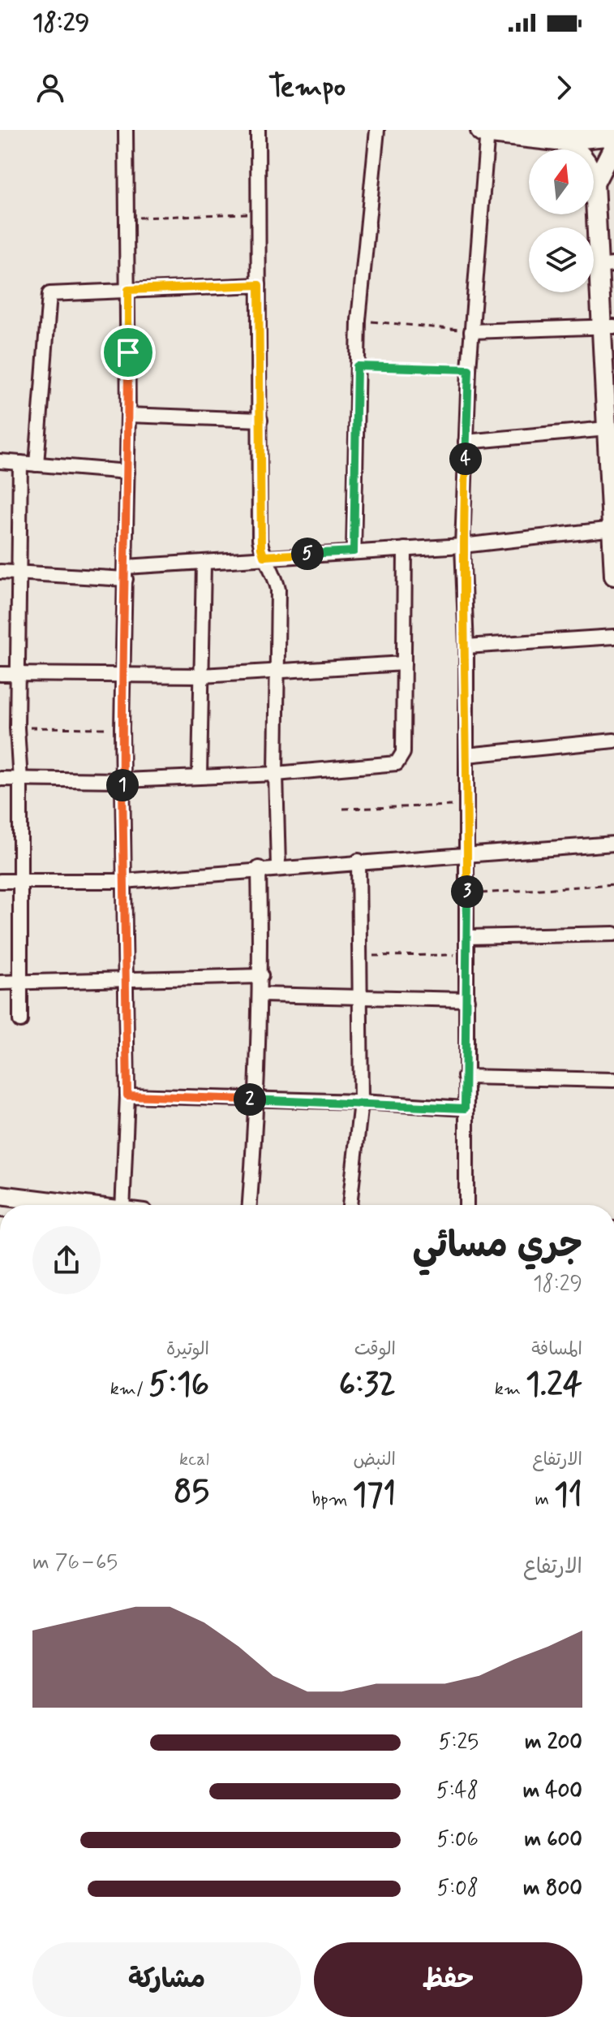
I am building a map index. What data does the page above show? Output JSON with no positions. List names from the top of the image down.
{
  "north": "top",
  "page": {
    "status": "18:29",
    "header": "Tempo",
    "pins": [
      "4",
      "5",
      "1",
      "3",
      "2"
    ],
    "heading": ["جري مسائي", "18:29"],
    "stats": [
      ["المسافة", "1.24 km"],
      ["الوقت", "6:32"],
      ["الوتيرة", "5:16 /km"],
      ["الارتفاع", "11 m"],
      ["النبض", "171 bpm"],
      ["kcal", "85"]
    ],
    "chart": ["الارتفاع", "65–76 m"],
    "list": [
      {
        "name": "200 m",
        "note": "5:25"
      },
      {
        "name": "400 m",
        "note": "5:48"
      },
      {
        "name": "600 m",
        "note": "5:06"
      },
      {
        "name": "800 m",
        "note": "5:08"
      }
    ],
    "buttons": ["حفظ", "مشاركة"]
  }
}
